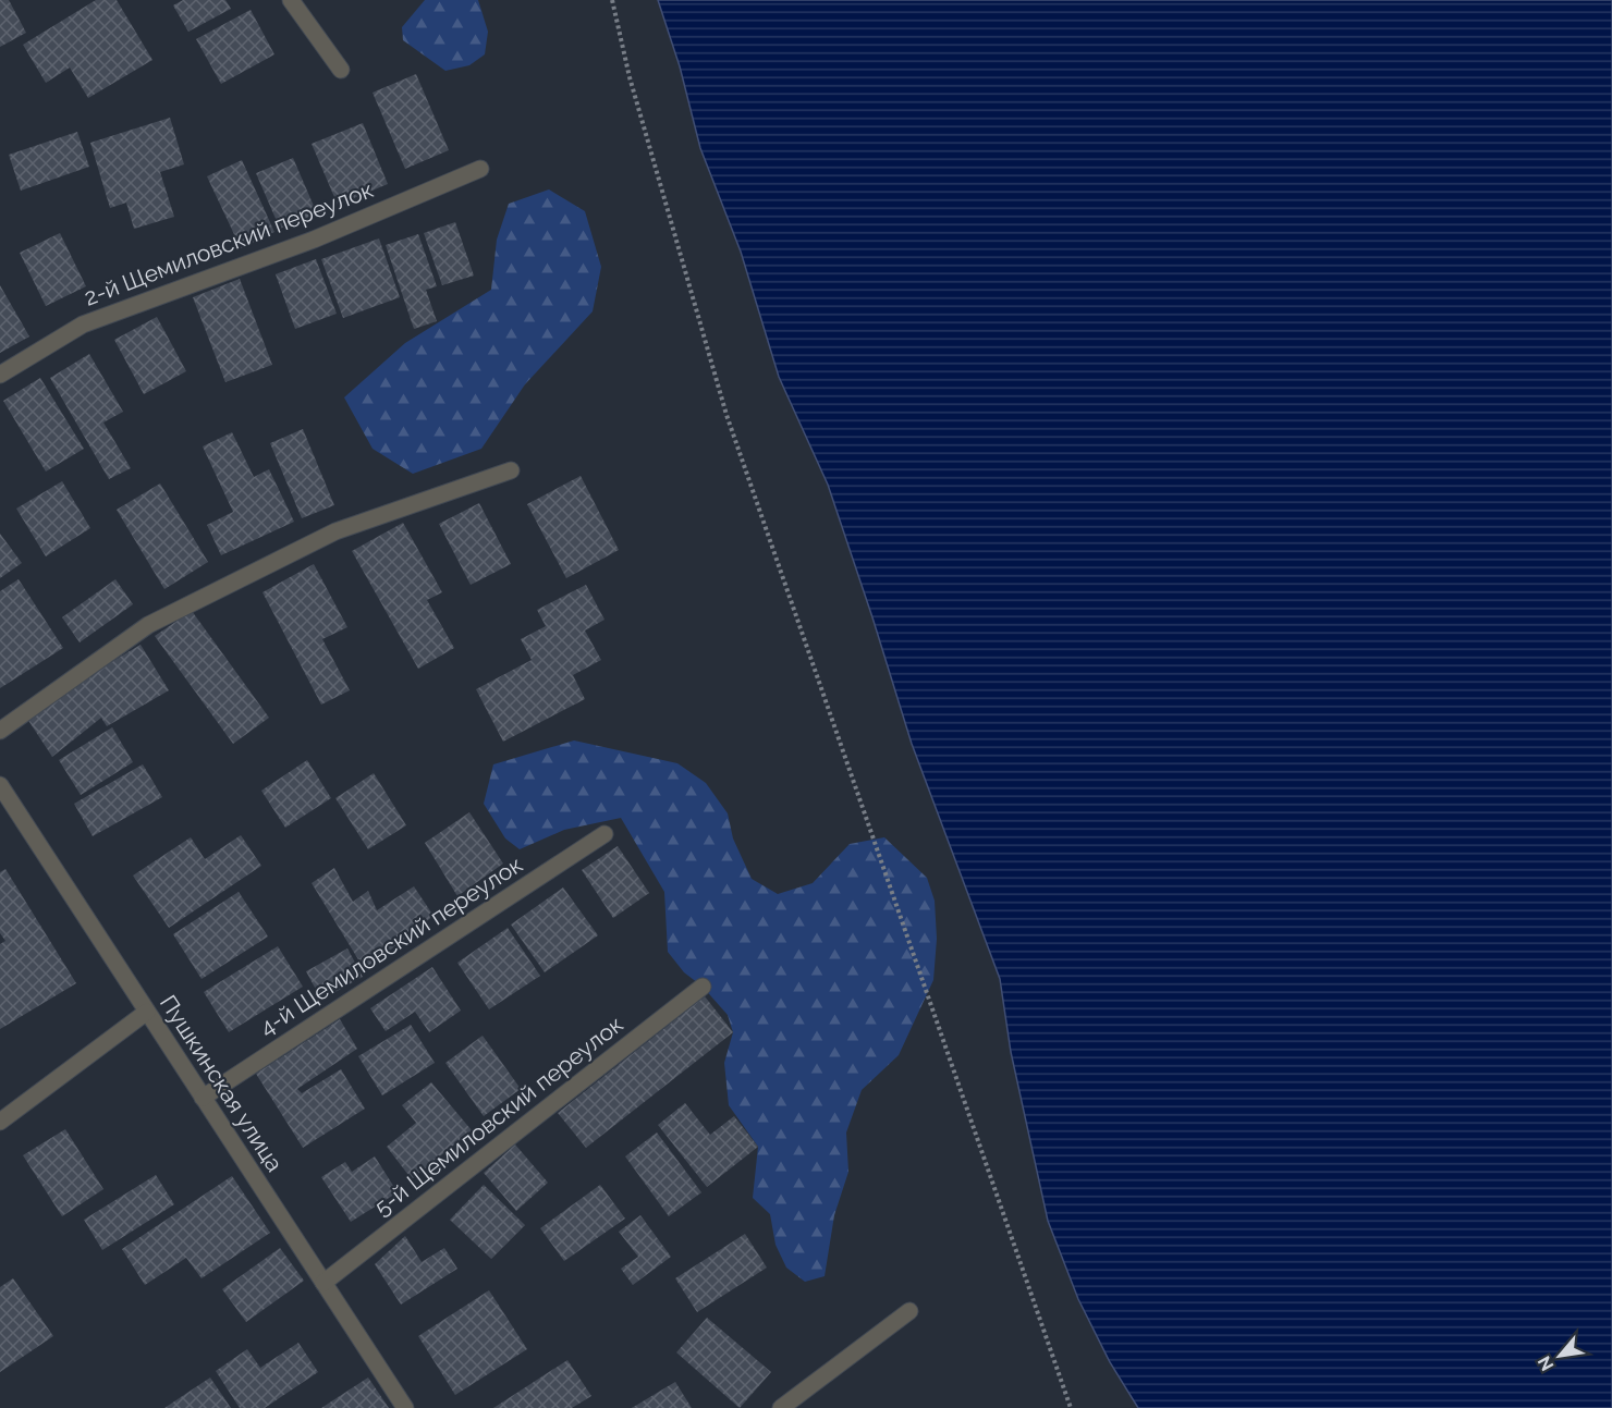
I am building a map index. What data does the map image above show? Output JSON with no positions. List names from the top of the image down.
{
  "streets": {
    "street": [
      "2-й Щемиловский переулок",
      "4-й Щемиловский переулок",
      "Пушкинская улица",
      "5-й Щемиловский переулок"
    ]
  },
  "crossings": [
    ["4-й Щемиловский переулок", "Пушкинская улица"],
    ["Пушкинская улица", "5-й Щемиловский переулок"]
  ],
  "north": "bottom left"
}
